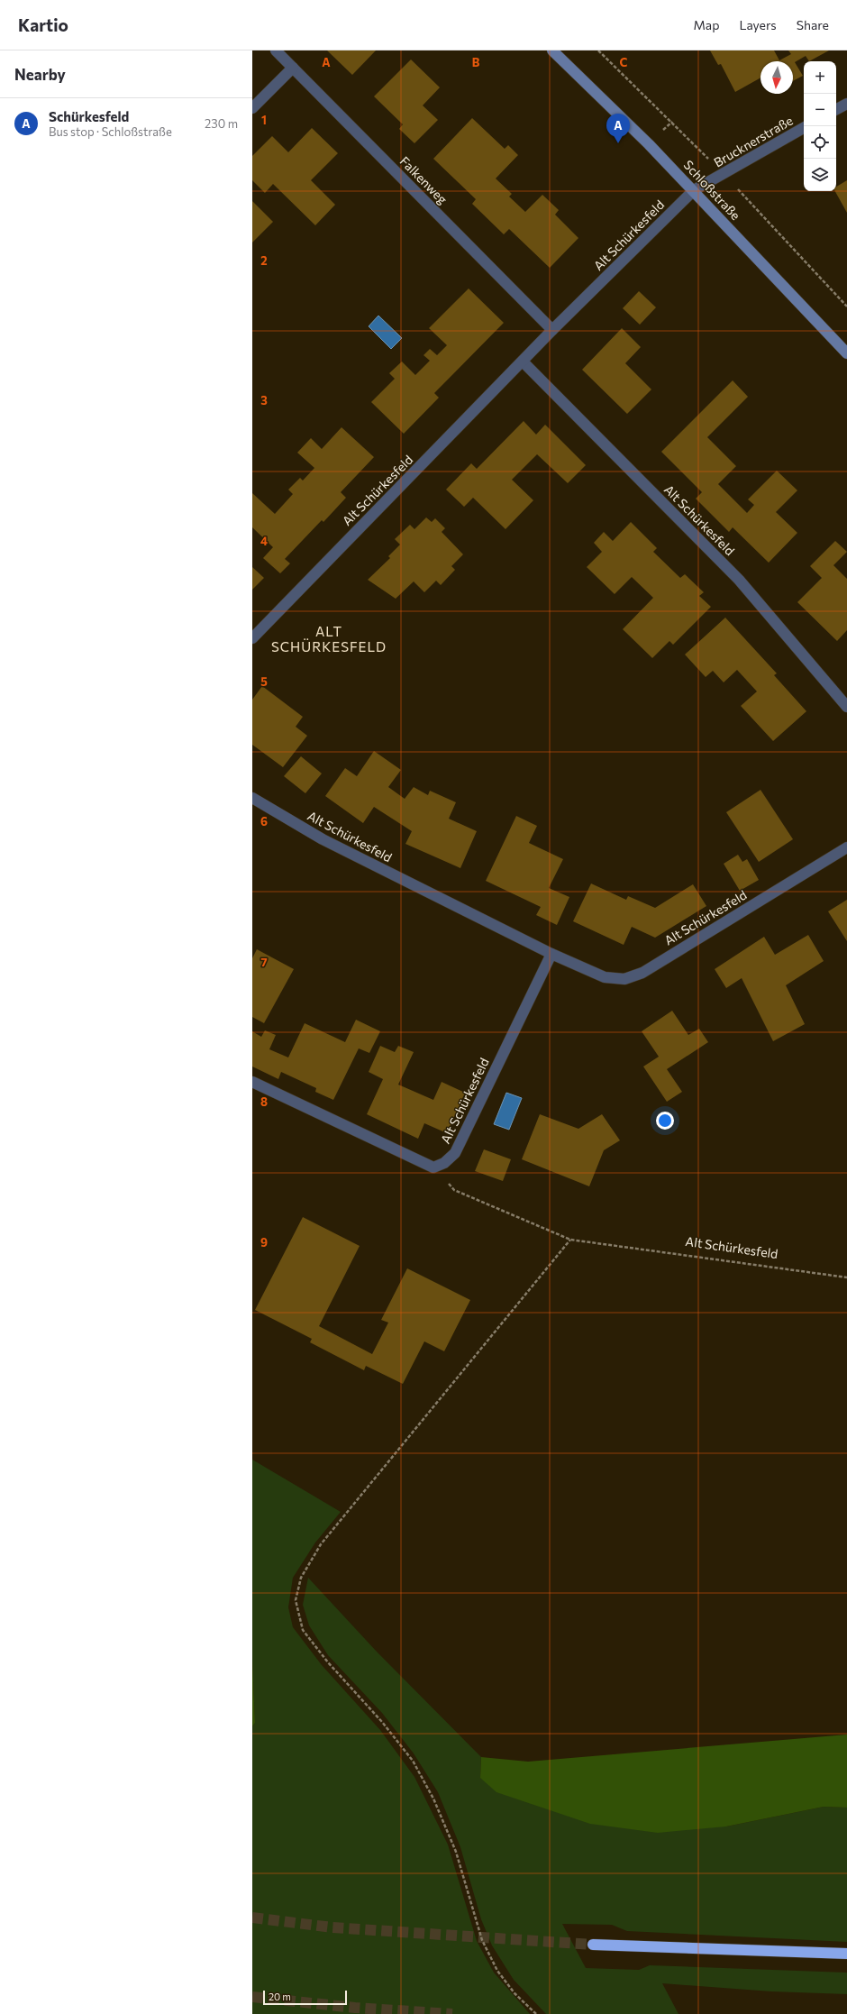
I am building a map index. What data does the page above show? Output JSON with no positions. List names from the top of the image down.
{
  "streets": {
    "main road": ["Schloßstraße"],
    "street": ["Brucknerstraße", "Falkenweg", "Alt Schürkesfeld"]
  },
  "crossings": [
    ["Brucknerstraße", "Schloßstraße"],
    ["Brucknerstraße", "Alt Schürkesfeld"],
    ["Falkenweg", "Alt Schürkesfeld"],
    ["Schloßstraße", "Alt Schürkesfeld"]
  ],
  "districts": ["ALT SCHÜRKESFELD"],
  "scale_bar": "20 m",
  "north": "bottom",
  "page": {
    "header": "Kartio",
    "nav": ["Map", "Layers", "Share"],
    "heading": "Nearby",
    "map_buttons": ["+", "−"],
    "list": [
      {
        "mark": "A",
        "name": "Schürkesfeld",
        "note": "Bus stop · Schloßstraße",
        "value": "230 m"
      }
    ],
    "pins": "A",
    "scale": "20 m"
  },
  "grid": {
    "columns": ["A", "B", "C"],
    "rows": [
      "1",
      "2",
      "3",
      "4",
      "5",
      "6",
      "7",
      "8",
      "9"
    ]
  }
}
